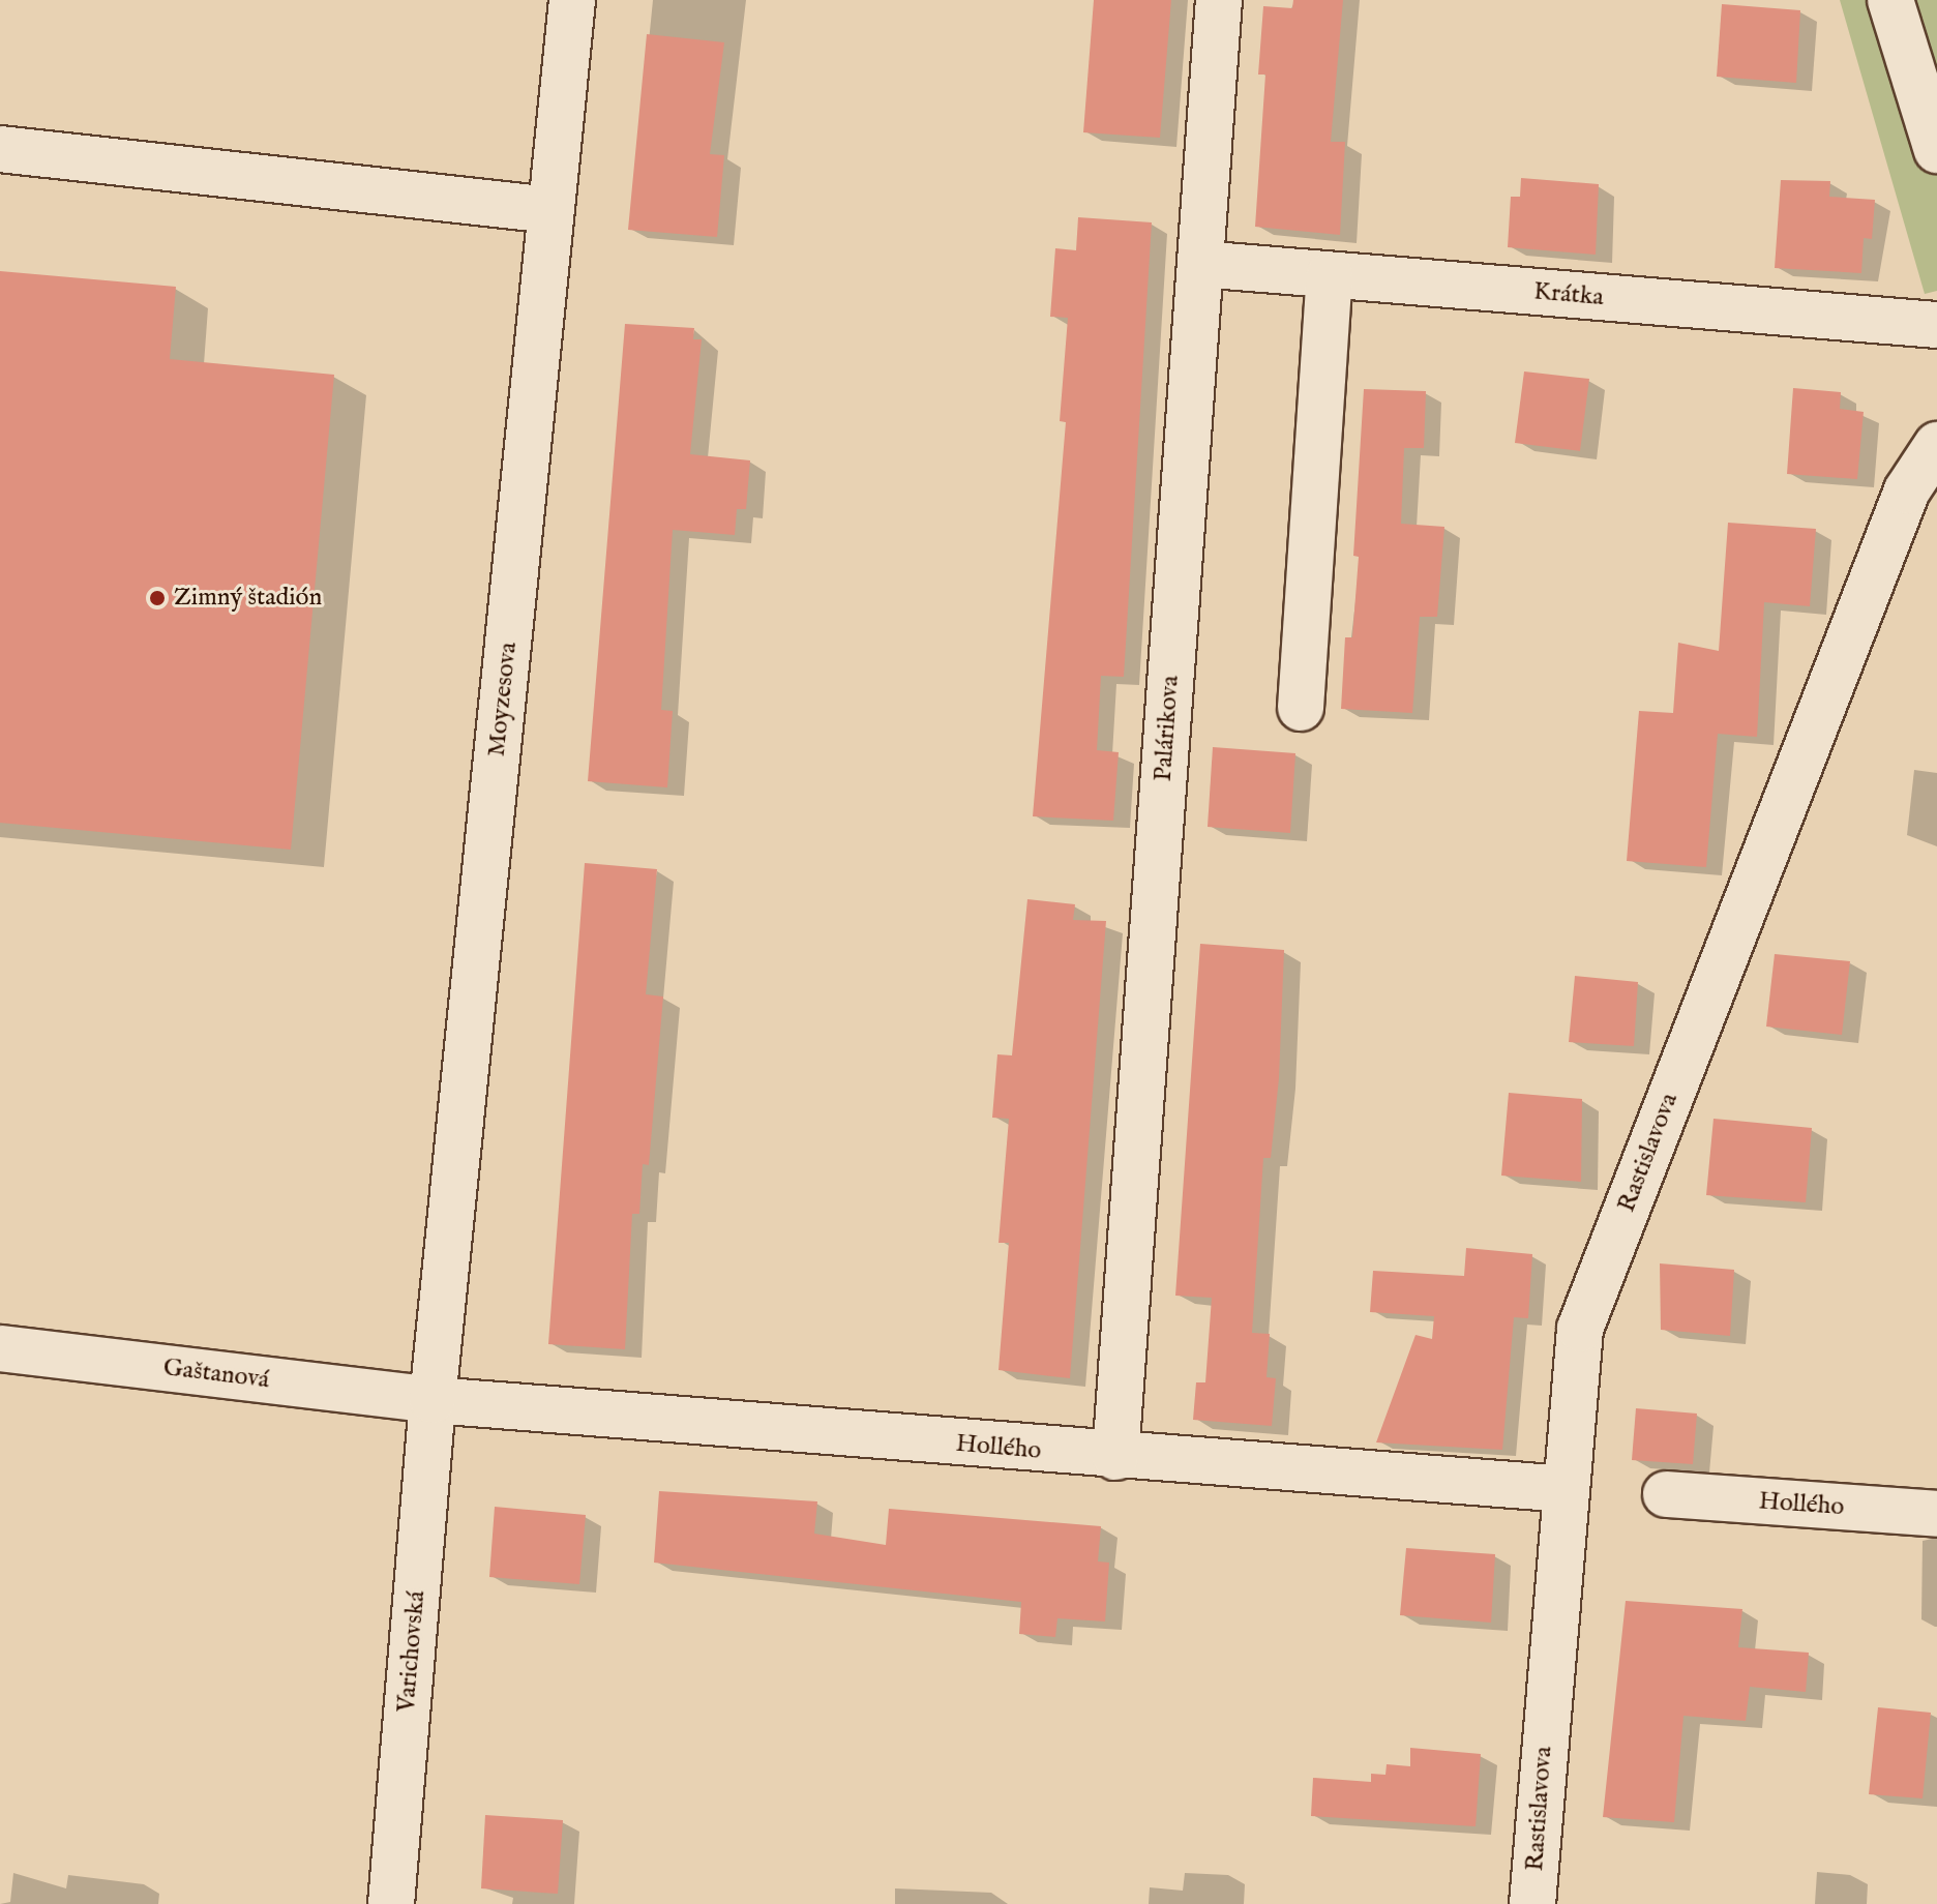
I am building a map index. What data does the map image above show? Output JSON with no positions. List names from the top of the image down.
{
  "streets": {
    "street": [
      "Krátka",
      "Moyzesova",
      "Palárikova",
      "Rastislavova",
      "Gaštanová",
      "Hollého",
      "Varichovská"
    ]
  },
  "crossings": [
    ["Krátka", "Palárikova"],
    ["Moyzesova", "Gaštanová"],
    ["Moyzesova", "Hollého"],
    ["Moyzesova", "Varichovská"],
    ["Palárikova", "Hollého"],
    ["Rastislavova", "Hollého"],
    ["Gaštanová", "Hollého"],
    ["Gaštanová", "Varichovská"],
    ["Hollého", "Varichovská"]
  ],
  "places": ["Zimný štadión"]
}
